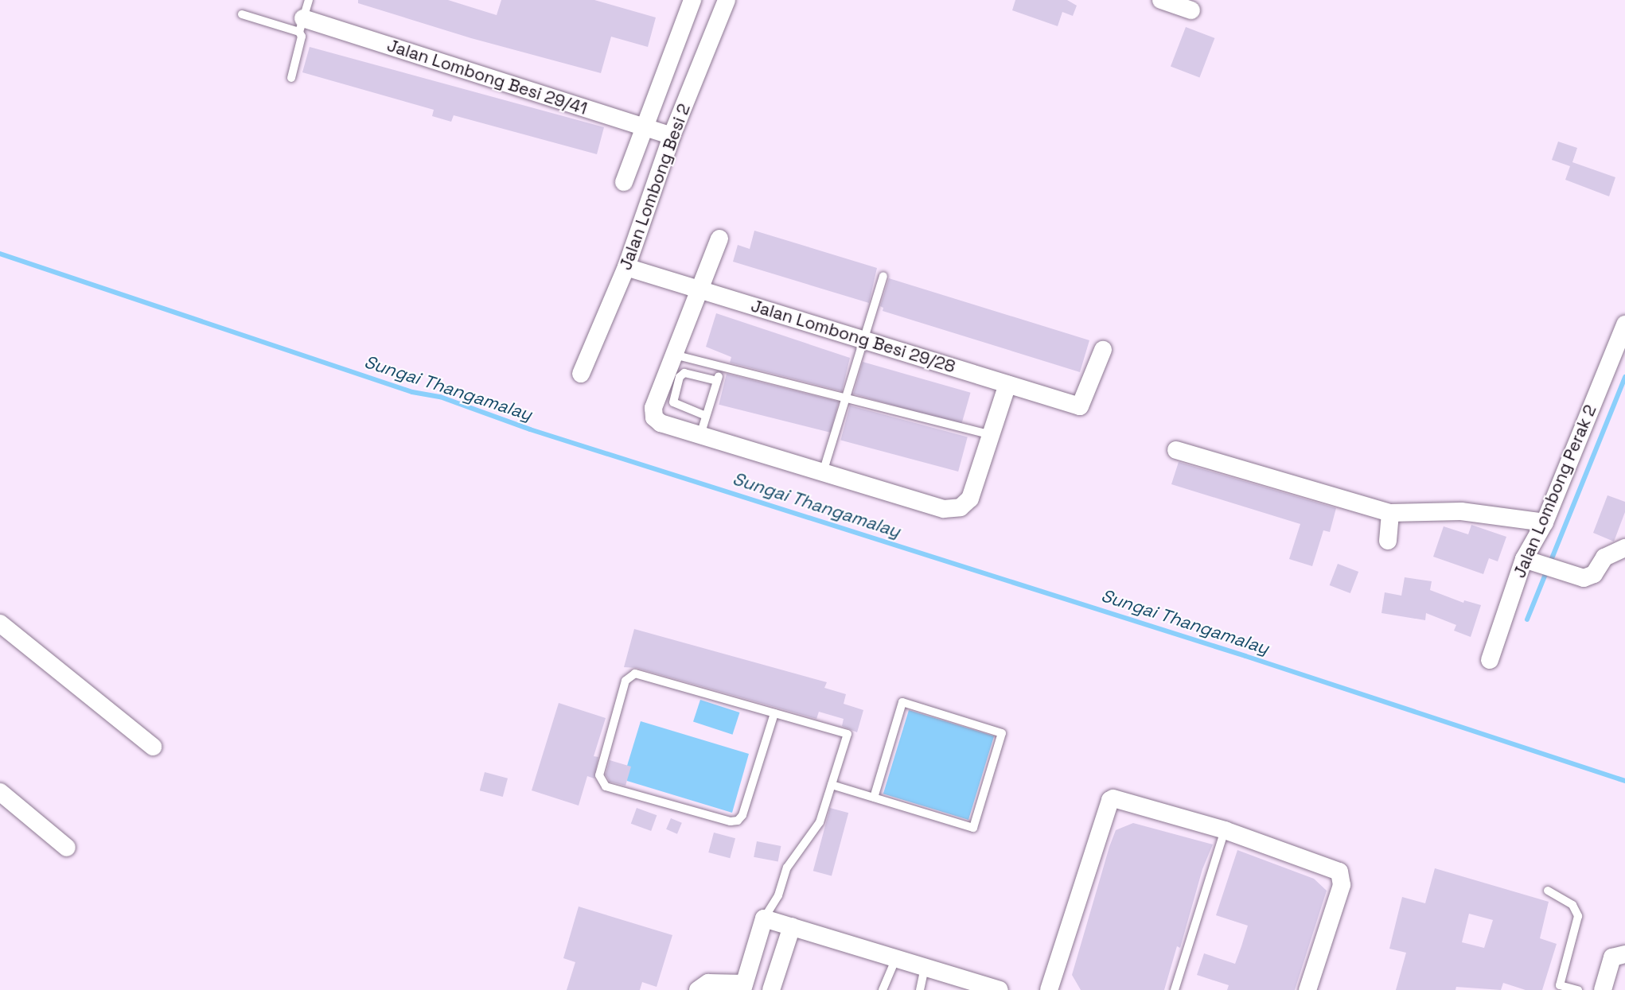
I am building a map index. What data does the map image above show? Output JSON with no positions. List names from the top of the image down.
{
  "streets": {
    "street": [
      "Jalan Lombong Besi 29/41",
      "Jalan Lombong Besi 2",
      "Jalan Lombong Besi 29/28",
      "Jalan Lombong Perak 2"
    ]
  },
  "crossings": [
    ["Jalan Lombong Besi 29/41", "Jalan Lombong Besi 2"],
    ["Jalan Lombong Besi 2", "Jalan Lombong Besi 29/28"]
  ],
  "water": ["Sungai Thangamalay"]
}
